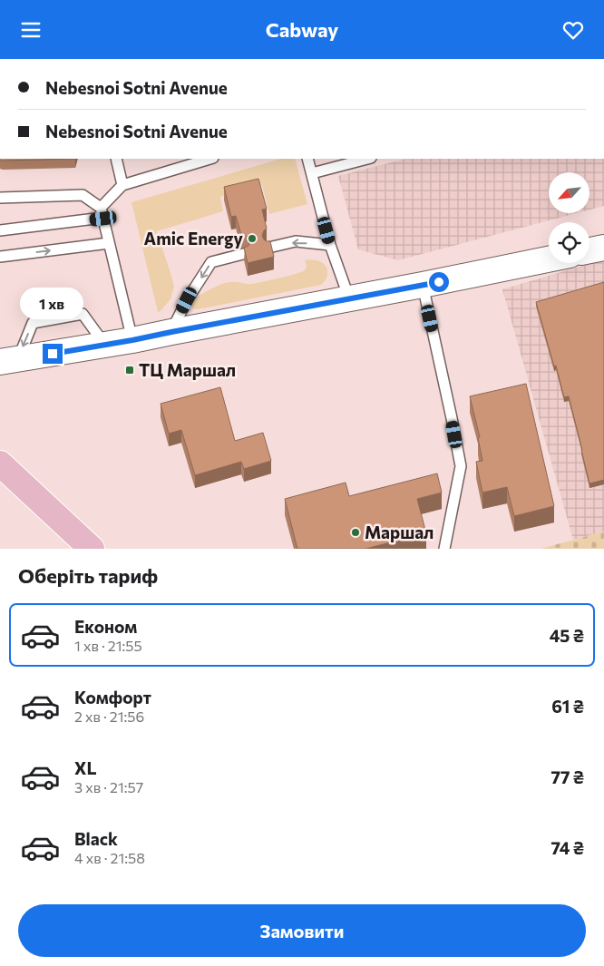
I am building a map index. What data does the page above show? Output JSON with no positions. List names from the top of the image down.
{
  "places": {
    "other": ["Amic Energy", "Маршал"],
    "transit": ["ТЦ Маршал"]
  },
  "north": "bottom left",
  "page": {
    "header": "Cabway",
    "banner": ["Nebesnoi Sotni Avenue", "Nebesnoi Sotni Avenue"],
    "bubble": "1 хв",
    "heading": "Оберіть тариф",
    "list": [
      {
        "name": "Економ",
        "note": "1 хв · 21:55",
        "value": "45 ₴"
      },
      {
        "name": "Комфорт",
        "note": "2 хв · 21:56",
        "value": "61 ₴"
      },
      {
        "name": "XL",
        "note": "3 хв · 21:57",
        "value": "77 ₴"
      },
      {
        "name": "Black",
        "note": "4 хв · 21:58",
        "value": "74 ₴"
      }
    ],
    "buttons": "Замовити"
  }
}
